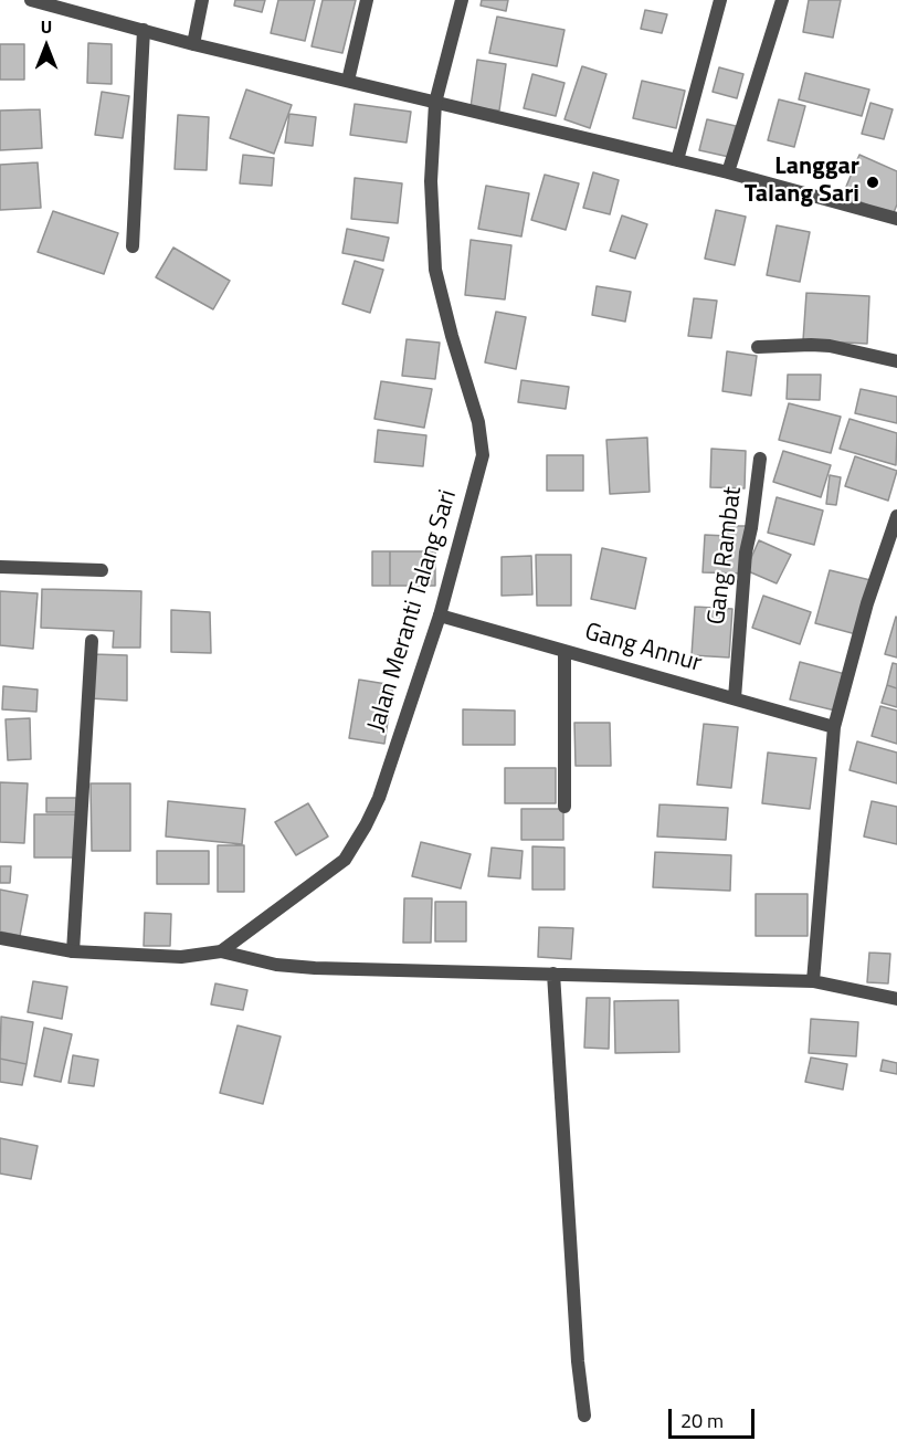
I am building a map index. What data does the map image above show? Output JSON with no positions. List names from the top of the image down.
{
  "streets": {
    "street": ["Gang Rambat", "Jalan Meranti Talang Sari", "Gang Annur"]
  },
  "crossings": [
    ["Gang Rambat", "Gang Annur"],
    ["Jalan Meranti Talang Sari", "Gang Annur"]
  ],
  "places": ["Langgar Talang Sari"],
  "scale_bar": "20 m",
  "north": "top"
}
